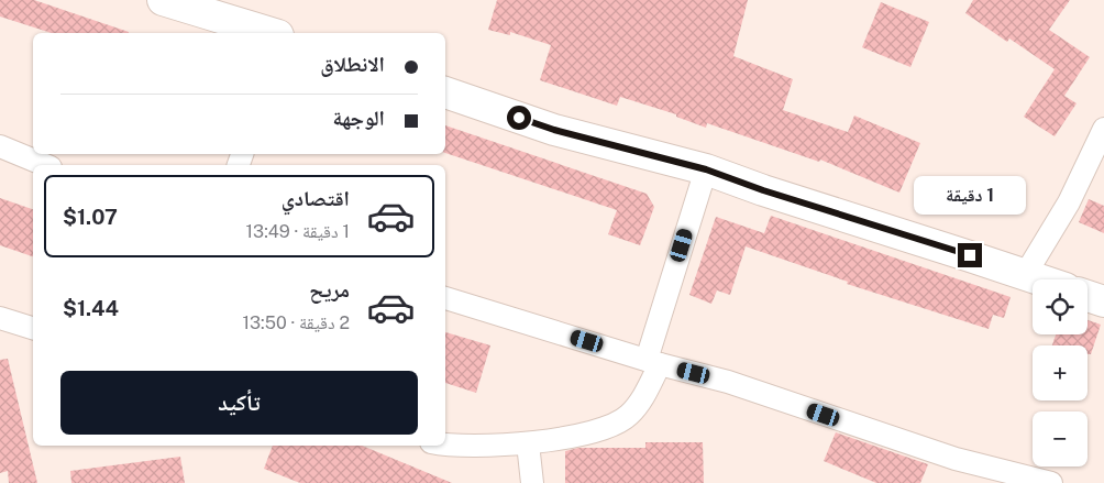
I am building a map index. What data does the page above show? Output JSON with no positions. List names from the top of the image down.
{
  "page": {
    "banner": ["الانطلاق", "الوجهة"],
    "list": [
      {
        "name": "اقتصادي",
        "note": "1 دقيقة · 13:49",
        "value": "$1.07"
      },
      {
        "name": "مريح",
        "note": "2 دقيقة · 13:50",
        "value": "$1.44"
      }
    ],
    "bubble": "1 دقيقة",
    "map_buttons": ["+", "−"],
    "buttons": "تأكيد"
  }
}
